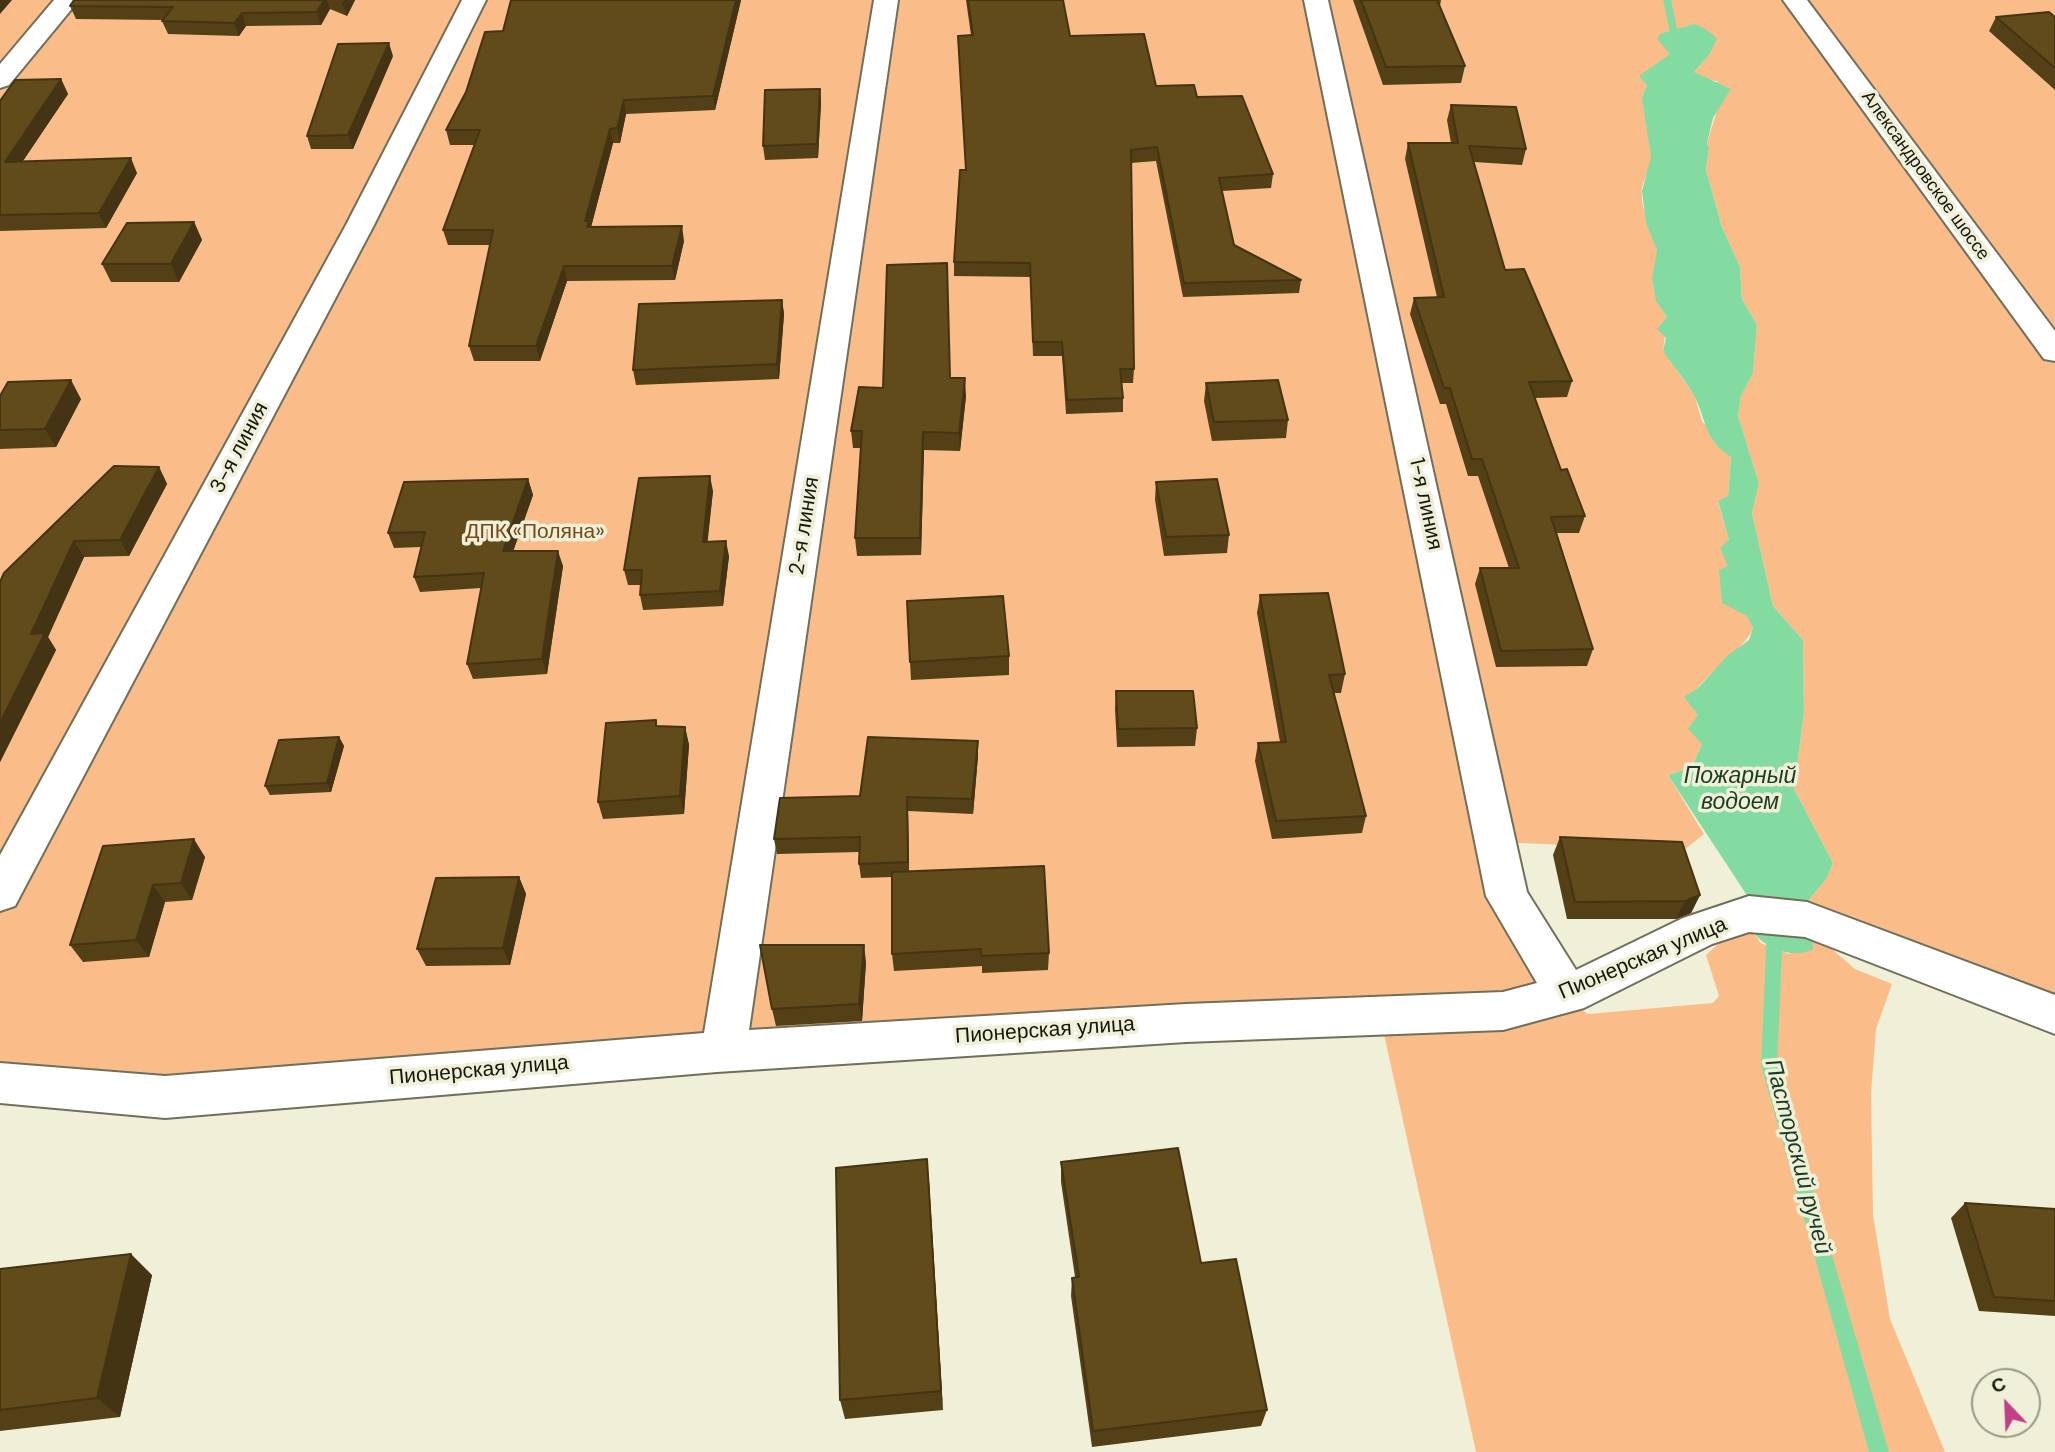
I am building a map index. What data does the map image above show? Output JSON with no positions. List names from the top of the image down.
{
  "streets": {
    "street": [
      "Александровское шоссе",
      "3-я линия",
      "1-я линия",
      "2-я линия",
      "Пионерская улица"
    ]
  },
  "crossings": [
    ["1-я линия", "Пионерская улица"],
    ["2-я линия", "Пионерская улица"]
  ],
  "water": ["Пожарный водоем", "Пасторский ручей"],
  "parks": ["ДПК «Поляна»"],
  "north": "top left"
}
